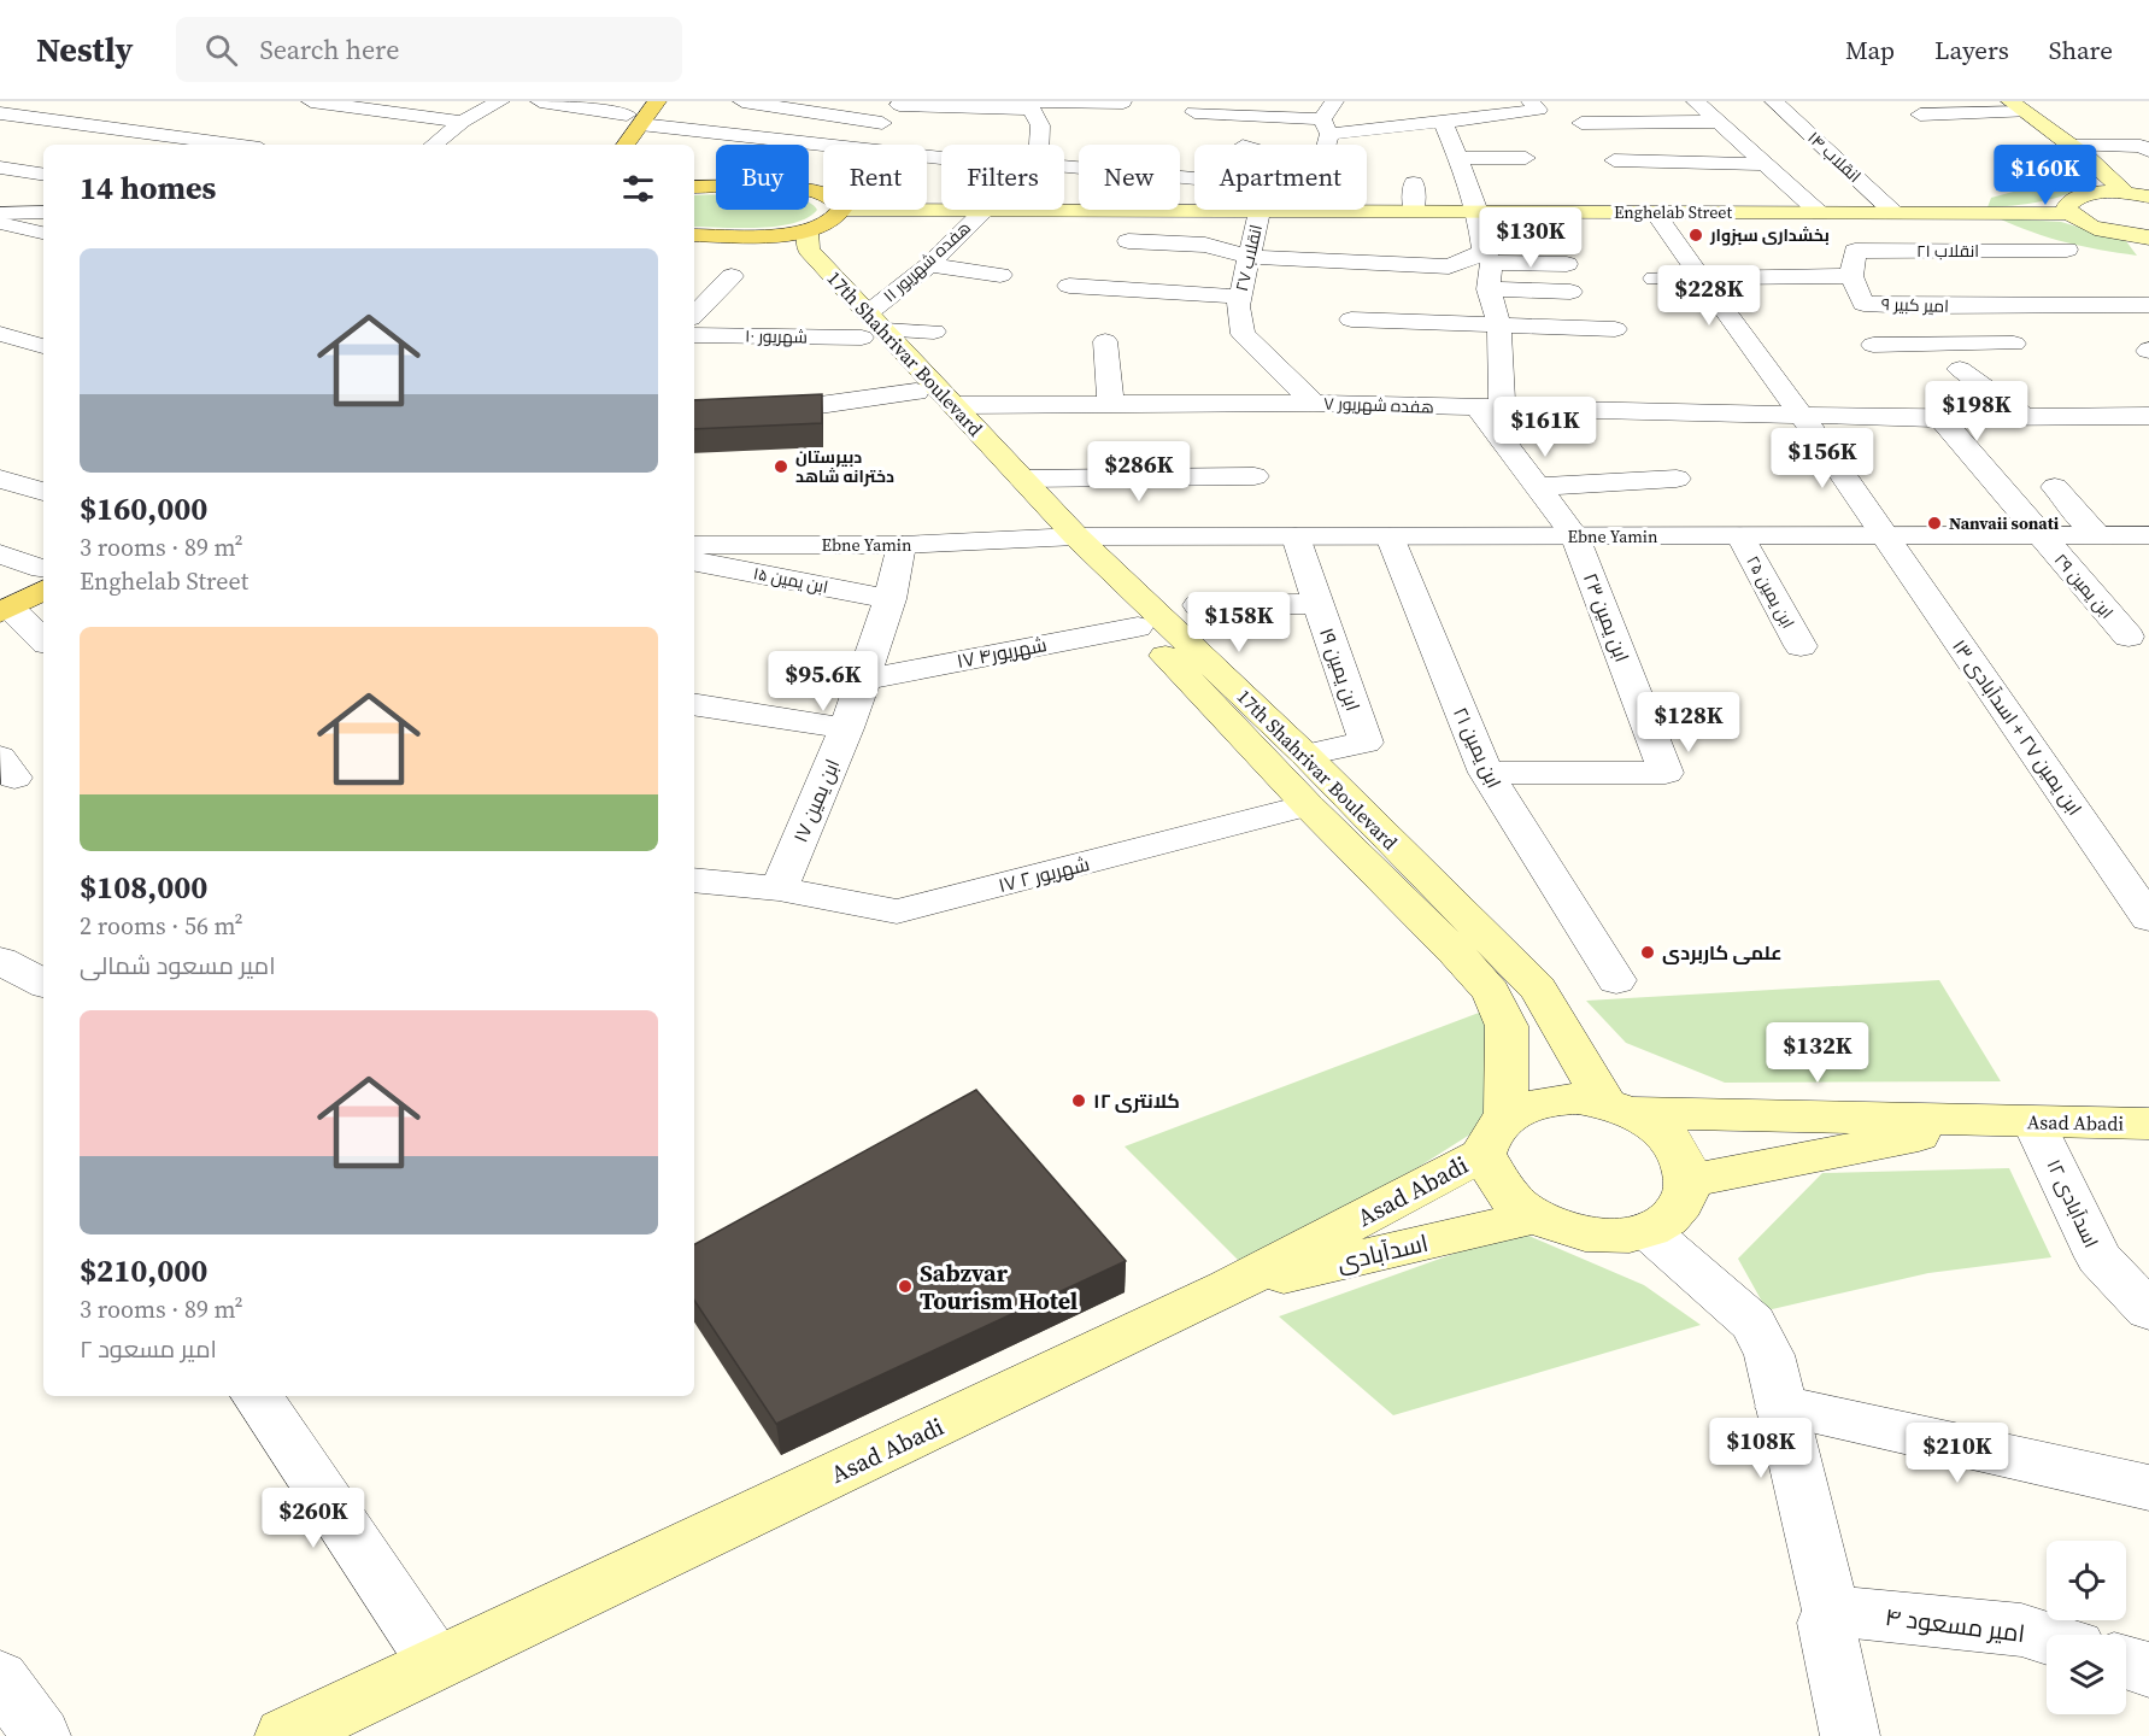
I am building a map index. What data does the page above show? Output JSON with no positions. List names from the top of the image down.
{
  "streets": {
    "main road": [
      "Enghelab Street",
      "17th Shahrivar Boulevard",
      "Asad Abadi",
      "اسدآبادی"
    ],
    "street": [
      "انقلاب ۱۴",
      "انقلاب ۲۱",
      "انقلاب ۲۷",
      "هفده شهریور ۱۱",
      "امیر کبیر ۹",
      "شهریور ۱۰",
      "هفده شهریور ۷",
      "Ebne Yamin",
      "ابن یمین ۱۵",
      "ابن یمین ۲۹",
      "ابن یمین ۲۵",
      "ابن یمین ۲۳",
      "۱۷ شهریور۴",
      "ابن یمین ۱۹",
      "ابن یمین ۲۷ + اسدآبادی ۱۳",
      "ابن یمین ۲۱",
      "ابن یمین ۱۷",
      "۱۷ شهریور ۲",
      "اسدآبادی ۱۲",
      "امیر مسعود ۴"
    ]
  },
  "crossings": [
    ["انقلاب ۱۴", "Enghelab Street"],
    ["Enghelab Street", "انقلاب ۲۷"],
    ["Enghelab Street", "هفده شهریور ۱۱"],
    ["Enghelab Street", "ابن یمین ۲۷ + اسدآبادی ۱۳"],
    ["انقلاب ۲۱", "امیر کبیر ۹"],
    ["انقلاب ۲۷", "هفده شهریور ۷"],
    ["هفده شهریور ۱۱", "شهریور ۱۰"],
    ["هفده شهریور ۱۱", "17th Shahrivar Boulevard"],
    ["شهریور ۱۰", "17th Shahrivar Boulevard"],
    ["17th Shahrivar Boulevard", "هفده شهریور ۷"],
    ["17th Shahrivar Boulevard", "Ebne Yamin"],
    ["17th Shahrivar Boulevard", "۱۷ شهریور۴"],
    ["17th Shahrivar Boulevard", "ابن یمین ۱۹"],
    ["17th Shahrivar Boulevard", "۱۷ شهریور ۲"],
    ["17th Shahrivar Boulevard", "Asad Abadi"],
    ["17th Shahrivar Boulevard", "اسدآبادی"],
    ["هفده شهریور ۷", "ابن یمین ۲۹"],
    ["هفده شهریور ۷", "ابن یمین ۲۷ + اسدآبادی ۱۳"],
    ["Ebne Yamin", "ابن یمین ۲۹"],
    ["Ebne Yamin", "ابن یمین ۲۵"],
    ["Ebne Yamin", "ابن یمین ۲۳"],
    ["Ebne Yamin", "ابن یمین ۱۹"],
    ["Ebne Yamin", "ابن یمین ۲۷ + اسدآبادی ۱۳"],
    ["Ebne Yamin", "ابن یمین ۲۱"],
    ["Ebne Yamin", "ابن یمین ۱۷"],
    ["ابن یمین ۱۵", "ابن یمین ۱۷"],
    ["ابن یمین ۲۳", "ابن یمین ۲۱"],
    ["۱۷ شهریور۴", "ابن یمین ۱۷"],
    ["ابن یمین ۱۷", "۱۷ شهریور ۲"],
    ["Asad Abadi", "اسدآبادی ۱۲"],
    ["Asad Abadi", "اسدآبادی"]
  ],
  "places": [
    "بخشداری سبزوار",
    "دبیرستان دخترانه شاهد",
    "Nanvaii sonati",
    "علمی کاربردی",
    "کلانتری ۱۲",
    "Sabzvar Tourism Hotel"
  ],
  "page": {
    "header": "Nestly",
    "search": "Search here",
    "nav": ["Map", "Layers", "Share"],
    "price": [
      "$160K",
      "$130K",
      "$228K",
      "$198K",
      "$161K",
      "$156K",
      "$286K",
      "$158K",
      "$95.6K",
      "$128K",
      "$132K",
      "$108K",
      "$210K",
      "$260K"
    ],
    "chip": [
      "Buy",
      "Rent",
      "Filters",
      "New",
      "Apartment"
    ],
    "heading": "14 homes",
    "list": [
      {
        "name": "$160,000",
        "note": "3 rooms · 89 m² · Enghelab Street"
      },
      {
        "name": "$108,000",
        "note": "2 rooms · 56 m² · امیر مسعود شمالی"
      },
      {
        "name": "$210,000",
        "note": "3 rooms · 89 m² · امیر مسعود ۲"
      }
    ]
  }
}
